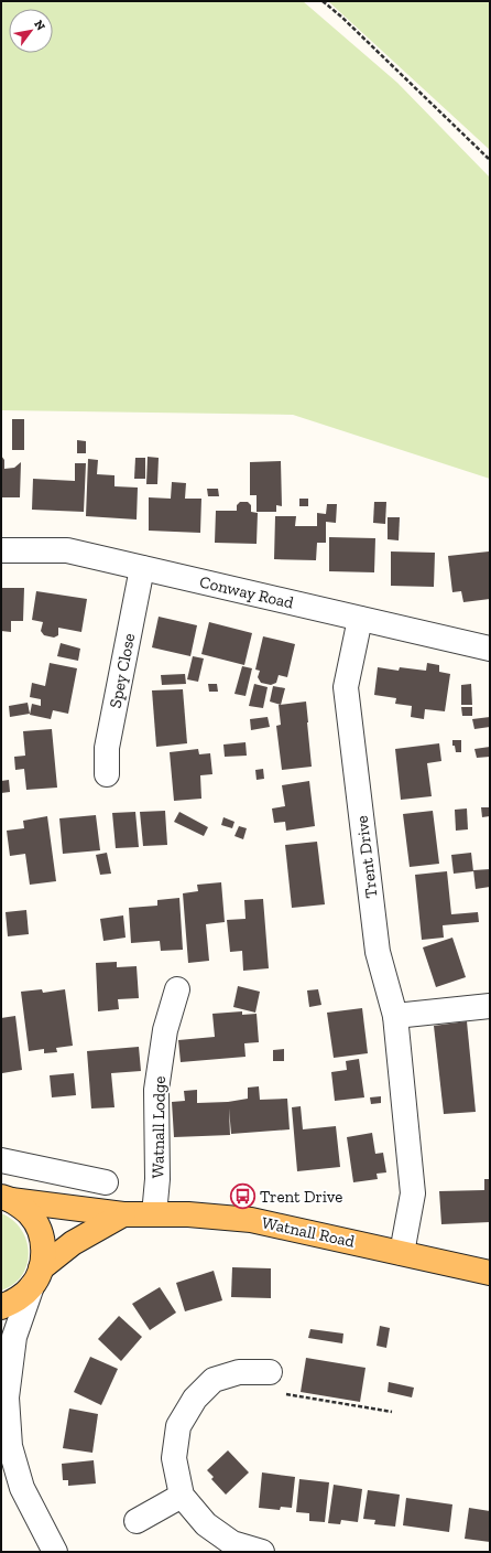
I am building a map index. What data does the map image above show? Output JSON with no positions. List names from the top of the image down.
{
  "streets": {
    "main road": ["Watnall Road"],
    "street": [
      "Conway Road",
      "Spey Close",
      "Trent Drive",
      "Watnall Lodge"
    ]
  },
  "crossings": [
    ["Conway Road", "Spey Close"],
    ["Conway Road", "Trent Drive"],
    ["Trent Drive", "Watnall Road"],
    ["Watnall Lodge", "Watnall Road"]
  ],
  "places": {
    "bus stop": ["Trent Drive"]
  },
  "north": "top right"
}
